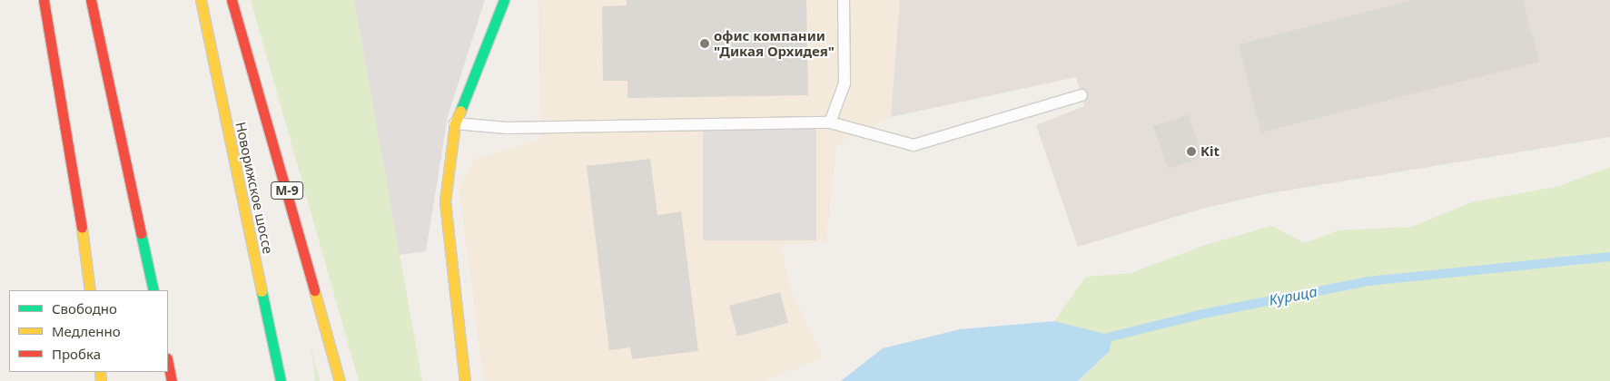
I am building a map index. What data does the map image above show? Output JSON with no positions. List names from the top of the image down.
{
  "streets": {
    "main road": ["Новорижское шоссе", "М-9"]
  },
  "water": ["Курица"],
  "places": ["офис компании \"Дикая Орхидея\"", "Kit"],
  "legend": ["Свободно", "Медленно", "Пробка"]
}
